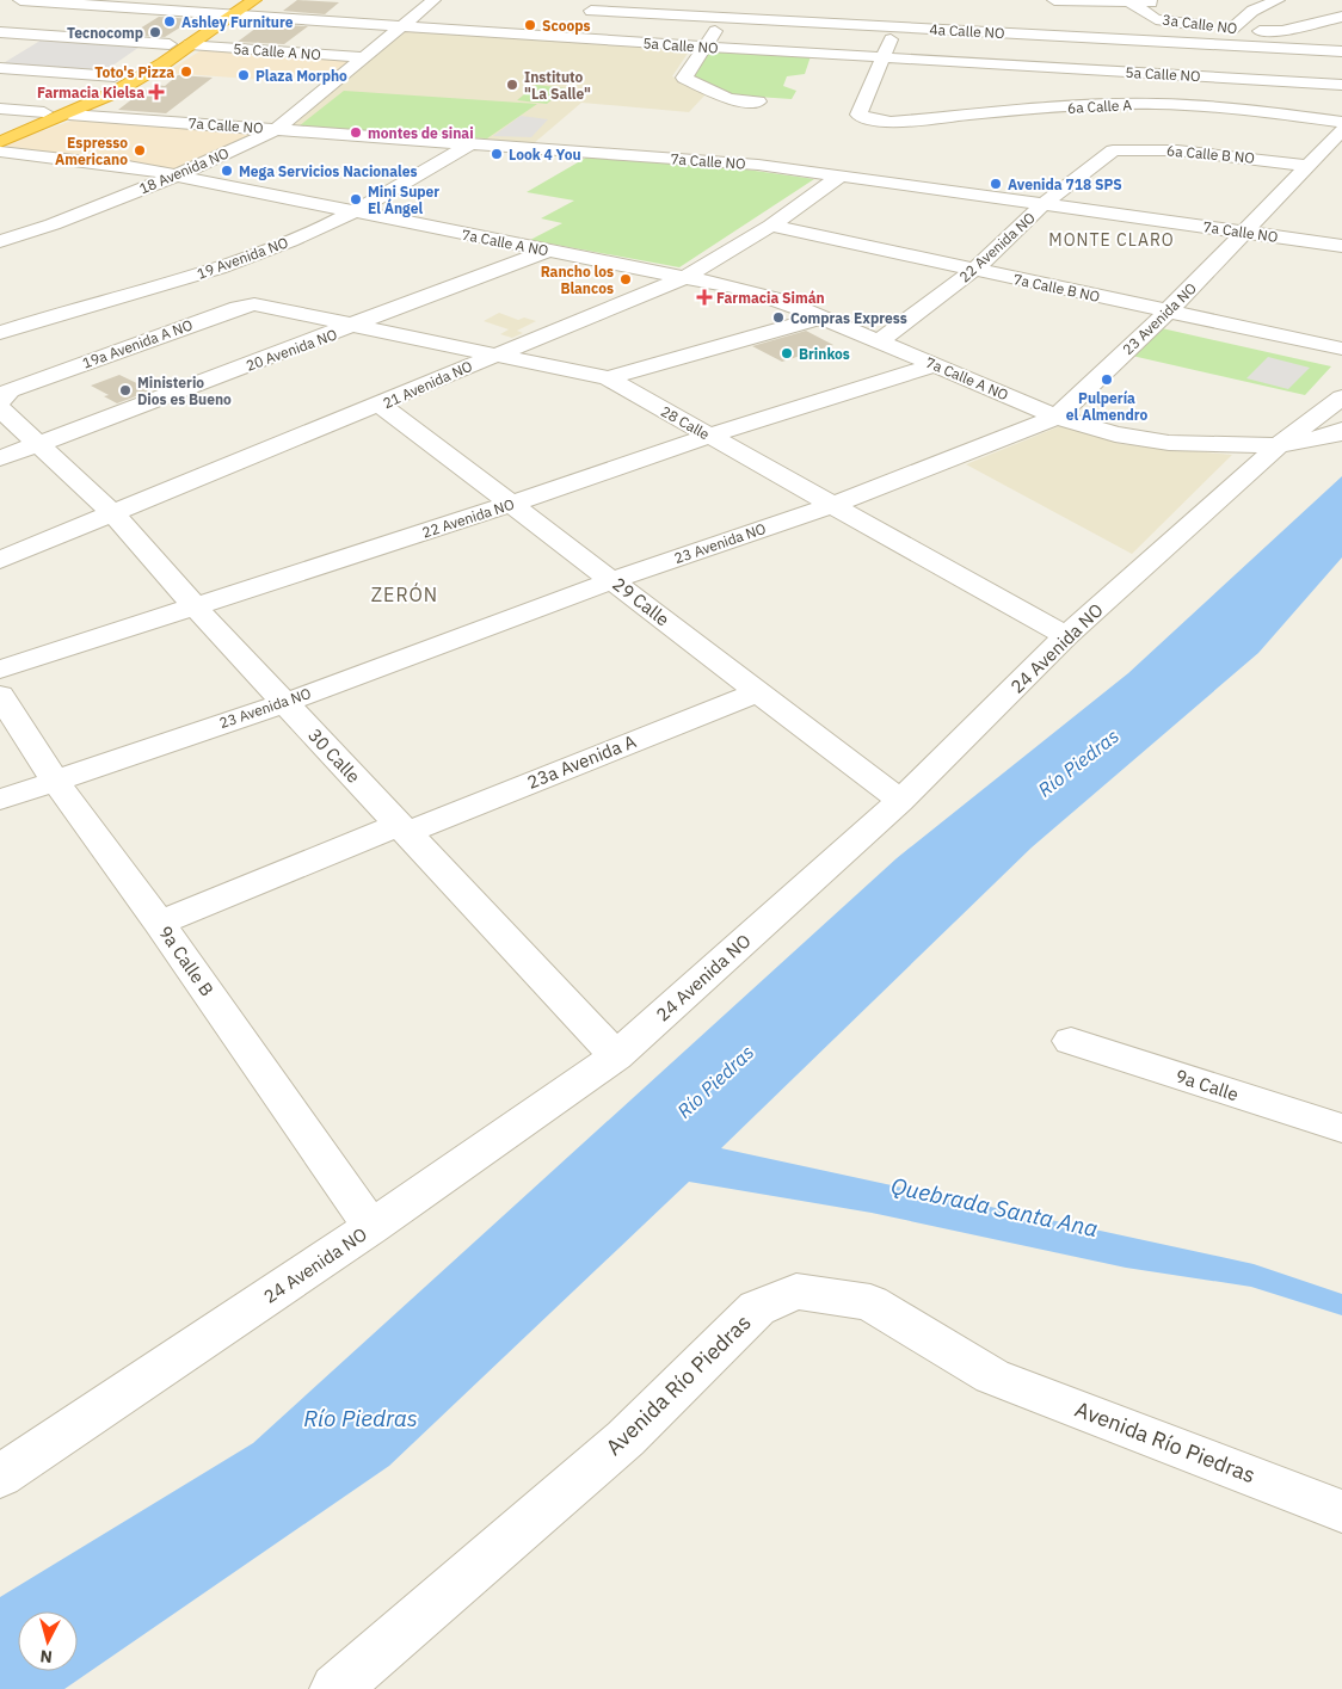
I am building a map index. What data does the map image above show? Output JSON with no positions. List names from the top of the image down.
{
  "streets": {
    "street": [
      "3a Calle NO",
      "4a Calle NO",
      "5a Calle NO",
      "5a Calle A NO",
      "6a Calle A",
      "7a Calle NO",
      "6a Calle B NO",
      "18 Avenida NO",
      "7a Calle A NO",
      "22 Avenida NO",
      "19 Avenida NO",
      "7a Calle B NO",
      "23 Avenida NO",
      "19a Avenida A NO",
      "20 Avenida NO",
      "21 Avenida NO",
      "28 Calle",
      "29 Calle",
      "24 Avenida NO",
      "30 Calle",
      "23a Avenida A",
      "9a Calle B",
      "9a Calle",
      "Avenida Río Piedras"
    ]
  },
  "crossings": [
    ["5a Calle NO", "6a Calle A"],
    ["5a Calle NO", "18 Avenida NO"],
    ["5a Calle A NO", "18 Avenida NO"],
    ["7a Calle NO", "18 Avenida NO"],
    ["7a Calle NO", "22 Avenida NO"],
    ["7a Calle NO", "19 Avenida NO"],
    ["7a Calle NO", "23 Avenida NO"],
    ["7a Calle NO", "21 Avenida NO"],
    ["6a Calle B NO", "22 Avenida NO"],
    ["6a Calle B NO", "23 Avenida NO"],
    ["18 Avenida NO", "7a Calle A NO"],
    ["7a Calle A NO", "22 Avenida NO"],
    ["7a Calle A NO", "19 Avenida NO"],
    ["7a Calle A NO", "23 Avenida NO"],
    ["7a Calle A NO", "20 Avenida NO"],
    ["7a Calle A NO", "21 Avenida NO"],
    ["7a Calle A NO", "24 Avenida NO"],
    ["22 Avenida NO", "7a Calle B NO"],
    ["22 Avenida NO", "28 Calle"],
    ["22 Avenida NO", "29 Calle"],
    ["22 Avenida NO", "30 Calle"],
    ["7a Calle B NO", "23 Avenida NO"],
    ["7a Calle B NO", "21 Avenida NO"],
    ["23 Avenida NO", "28 Calle"],
    ["23 Avenida NO", "29 Calle"],
    ["23 Avenida NO", "30 Calle"],
    ["23 Avenida NO", "9a Calle B"],
    ["19a Avenida A NO", "28 Calle"],
    ["19a Avenida A NO", "30 Calle"],
    ["20 Avenida NO", "28 Calle"],
    ["20 Avenida NO", "30 Calle"],
    ["21 Avenida NO", "28 Calle"],
    ["21 Avenida NO", "29 Calle"],
    ["21 Avenida NO", "30 Calle"],
    ["28 Calle", "24 Avenida NO"],
    ["29 Calle", "24 Avenida NO"],
    ["29 Calle", "23a Avenida A"],
    ["24 Avenida NO", "30 Calle"],
    ["24 Avenida NO", "9a Calle B"],
    ["30 Calle", "23a Avenida A"],
    ["23a Avenida A", "9a Calle B"]
  ],
  "districts": ["MONTE CLARO", "ZERÓN"],
  "water": ["Río Piedras", "Quebrada Santa Ana"],
  "places": {
    "other": [
      "Ashley Furniture",
      "Scoops",
      "Tecnocomp",
      "Toto's Pizza",
      "Plaza Morpho",
      "Instituto \"La Salle\"",
      "montes de sinai",
      "Espresso Americano",
      "Look 4 You",
      "Mega Servicios Nacionales",
      "Avenida 718 SPS",
      "Mini Super El Ángel",
      "Rancho los Blancos",
      "Compras Express",
      "Brinkos",
      "Pulpería el Almendro",
      "Ministerio Dios es Bueno"
    ],
    "health": ["Farmacia Kielsa", "Farmacia Simán"]
  },
  "north": "bottom"
}
